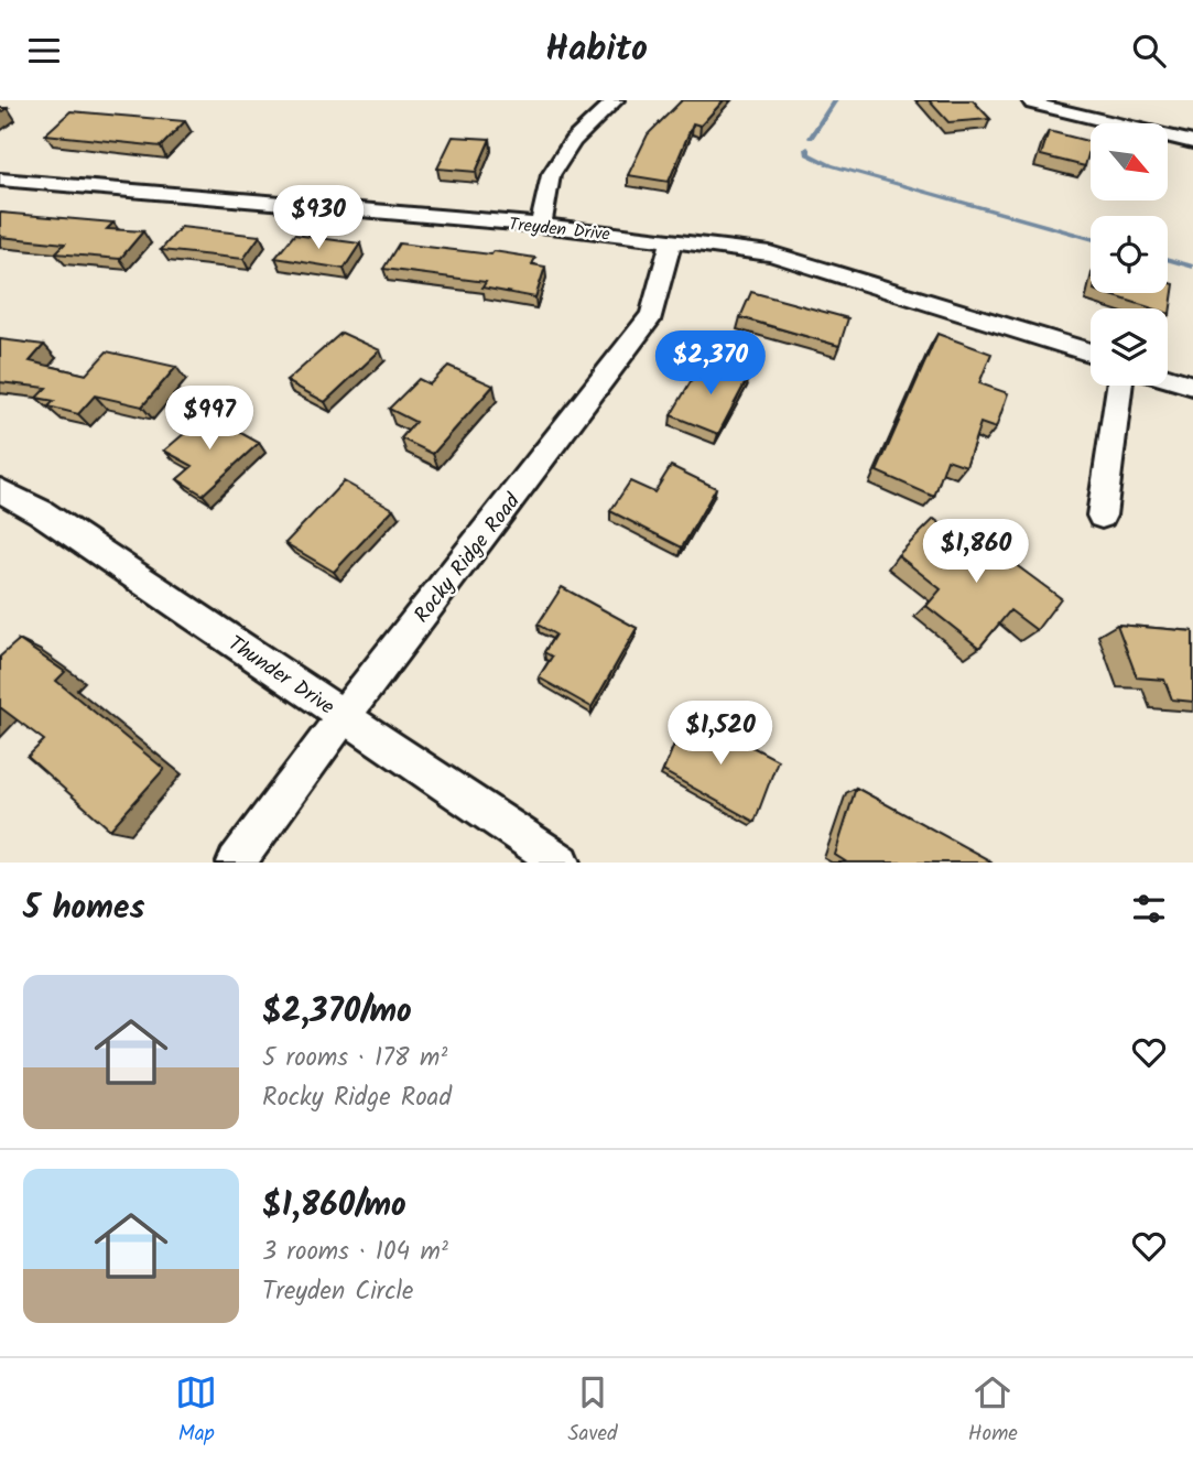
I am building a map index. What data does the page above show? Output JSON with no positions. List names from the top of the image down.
{
  "streets": {
    "street": ["Treyden Drive", "Rocky Ridge Road", "Thunder Drive"]
  },
  "crossings": [
    ["Treyden Drive", "Rocky Ridge Road"],
    ["Rocky Ridge Road", "Thunder Drive"]
  ],
  "north": "bottom right",
  "page": {
    "header": "Habito",
    "price": [
      "$930",
      "$2,370",
      "$997",
      "$1,860",
      "$1,520"
    ],
    "heading": "5 homes",
    "list": [
      {
        "name": "$2,370/mo",
        "note": "5 rooms · 178 m² · Rocky Ridge Road"
      },
      {
        "name": "$1,860/mo",
        "note": "3 rooms · 104 m² · Treyden Circle"
      }
    ],
    "tabs": ["Map", "Saved", "Home"]
  }
}
